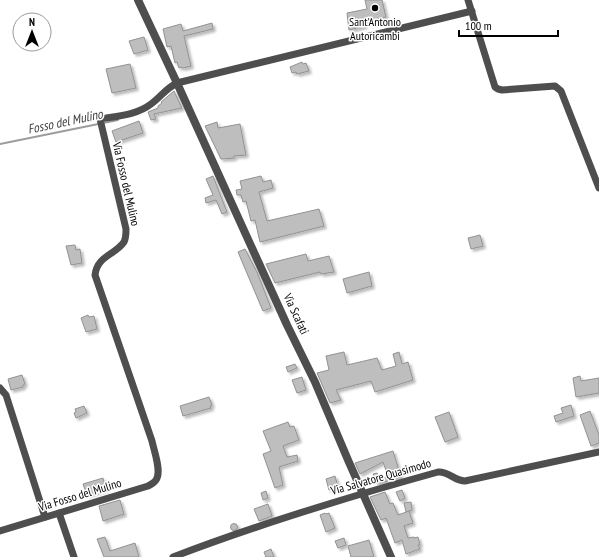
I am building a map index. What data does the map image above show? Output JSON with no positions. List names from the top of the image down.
{
  "streets": {
    "street": ["Via Fosso del Mulino", "Via Scafati", "Via Salvatore Quasimodo"]
  },
  "crossings": [
    ["Via Fosso del Mulino", "Via Scafati"],
    ["Via Scafati", "Via Salvatore Quasimodo"]
  ],
  "water": ["Fosso del Mulino"],
  "places": ["Sant'Antonio Autoricambi"],
  "scale_bar": "100 m",
  "north": "top"
}
